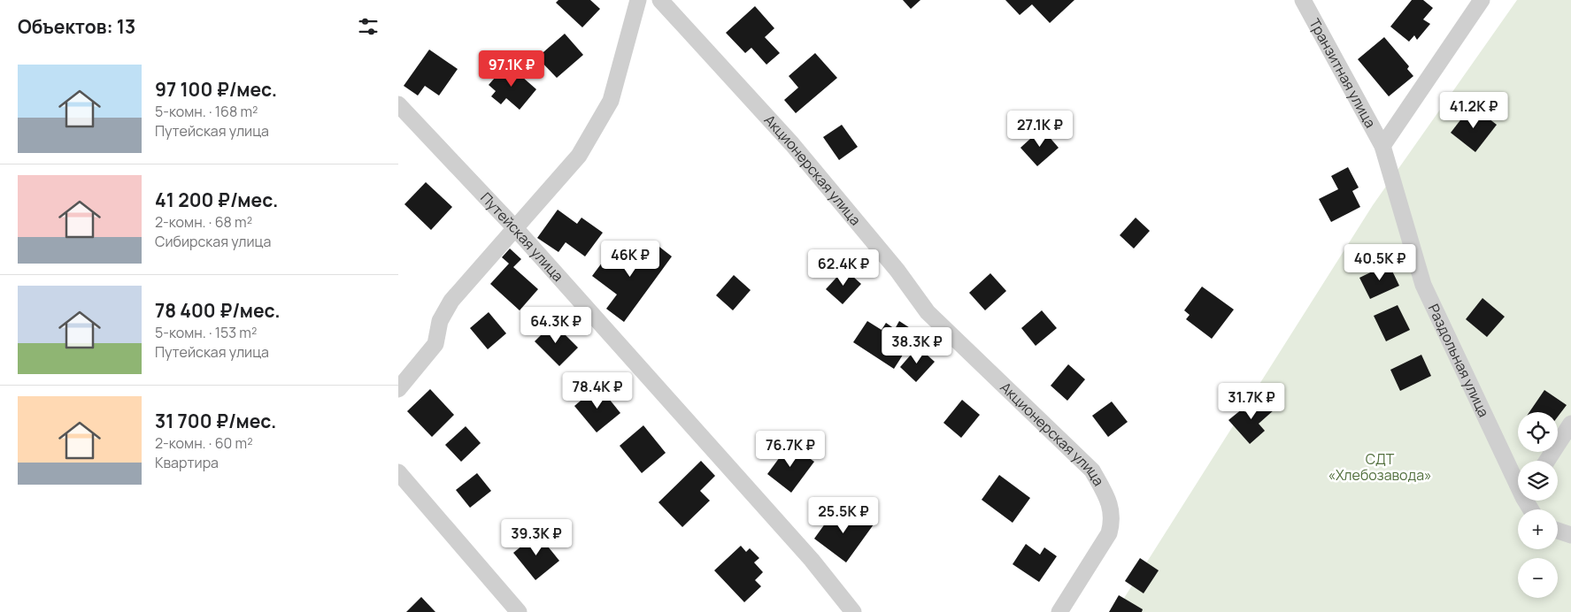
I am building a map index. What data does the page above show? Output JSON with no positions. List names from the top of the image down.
{
  "streets": {
    "street": [
      "Транзитная улица",
      "Акционерская улица",
      "Путейская улица",
      "Раздольная улица"
    ]
  },
  "crossings": [
    ["Транзитная улица", "Раздольная улица"]
  ],
  "parks": ["СДТ «Хлебозавода»"],
  "page": {
    "heading": "Объектов: 13",
    "price": [
      "97.1K ₽",
      "41.2K ₽",
      "27.1K ₽",
      "46K ₽",
      "40.5K ₽",
      "62.4K ₽",
      "64.3K ₽",
      "38.3K ₽",
      "78.4K ₽",
      "31.7K ₽",
      "76.7K ₽",
      "25.5K ₽",
      "39.3K ₽"
    ],
    "list": [
      {
        "name": "97 100 ₽/мес.",
        "note": "5-комн. · 168 m² · Путейская улица"
      },
      {
        "name": "41 200 ₽/мес.",
        "note": "2-комн. · 68 m² · Сибирская улица"
      },
      {
        "name": "78 400 ₽/мес.",
        "note": "5-комн. · 153 m² · Путейская улица"
      },
      {
        "name": "31 700 ₽/мес.",
        "note": "2-комн. · 60 m² · Квартира"
      }
    ],
    "map_buttons": ["+", "−"]
  }
}
